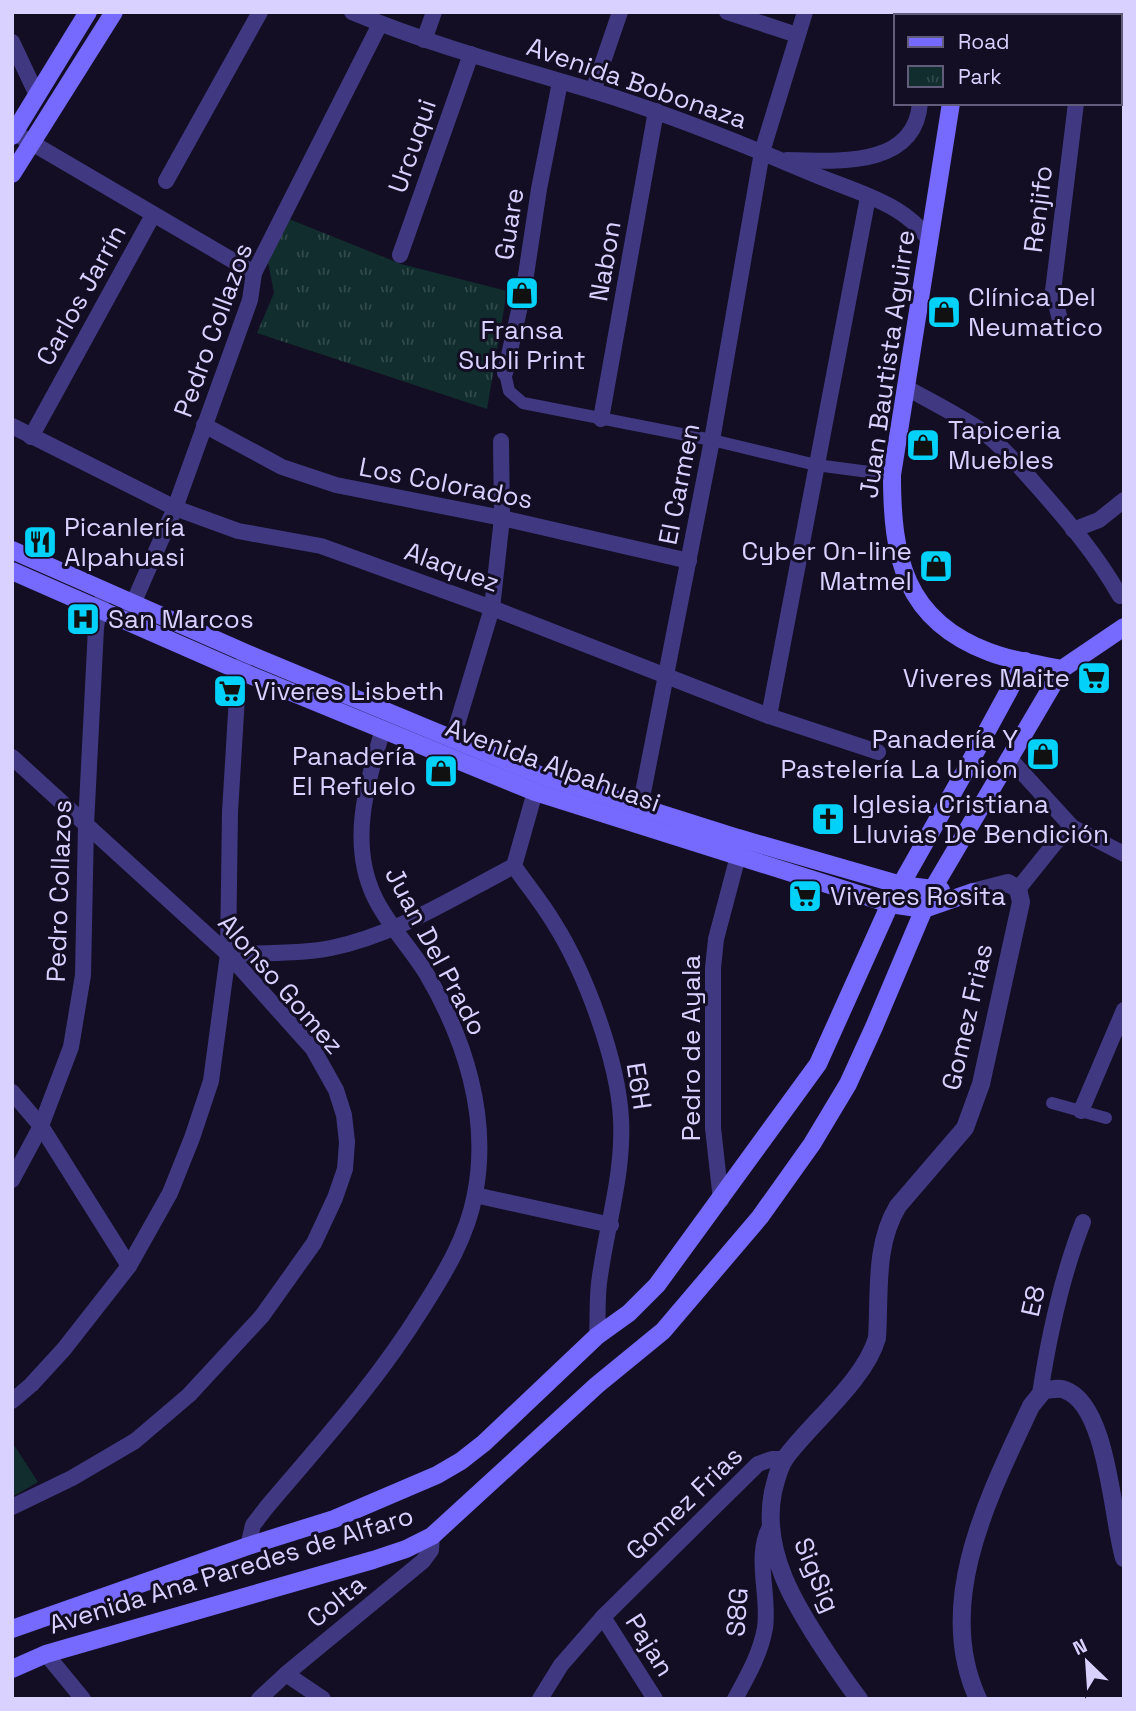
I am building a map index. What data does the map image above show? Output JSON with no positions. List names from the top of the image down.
{
  "streets": {
    "main road": ["Juan Bautista Aguirre", "Avenida Alpahuasi", "Avenida Ana Paredes de Alfaro"],
    "street": [
      "Avenida Bobonaza",
      "Urcuqui",
      "Renjifo",
      "Guare",
      "Nabon",
      "Carlos Jarrín",
      "Pedro Collazos",
      "Los Colorados",
      "El Carmen",
      "Alaquez",
      "Juan Del Prado",
      "Alonso Gomez",
      "Gomez Frias",
      "Pedro de Ayala",
      "E6H",
      "E8",
      "SigSig",
      "Colta",
      "S8G",
      "Pajan"
    ]
  },
  "crossings": [
    ["Avenida Bobonaza", "Urcuqui"],
    ["Avenida Bobonaza", "Guare"],
    ["Avenida Bobonaza", "Nabon"],
    ["Avenida Bobonaza", "Pedro Collazos"],
    ["Avenida Bobonaza", "Juan Bautista Aguirre"],
    ["Avenida Bobonaza", "El Carmen"],
    ["Carlos Jarrín", "Alaquez"],
    ["Pedro Collazos", "Los Colorados"],
    ["Pedro Collazos", "Alaquez"],
    ["Pedro Collazos", "Avenida Alpahuasi"],
    ["Pedro Collazos", "Alonso Gomez"],
    ["Juan Bautista Aguirre", "Alaquez"],
    ["Juan Bautista Aguirre", "Avenida Ana Paredes de Alfaro"],
    ["Los Colorados", "El Carmen"],
    ["El Carmen", "Alaquez"],
    ["El Carmen", "Avenida Alpahuasi"],
    ["Avenida Alpahuasi", "Juan Del Prado"],
    ["Avenida Alpahuasi", "Gomez Frias"],
    ["Avenida Alpahuasi", "Pedro de Ayala"],
    ["Avenida Alpahuasi", "Avenida Ana Paredes de Alfaro"],
    ["Juan Del Prado", "Avenida Ana Paredes de Alfaro"],
    ["Gomez Frias", "SigSig"],
    ["Gomez Frias", "Pajan"],
    ["Pedro de Ayala", "Avenida Ana Paredes de Alfaro"],
    ["E6H", "Avenida Ana Paredes de Alfaro"],
    ["Avenida Ana Paredes de Alfaro", "Colta"],
    ["SigSig", "S8G"]
  ],
  "places": {
    "shop": [
      "Fransa Subli Print",
      "Clínica Del Neumatico",
      "Tapiceria Muebles",
      "Cyber On-line Matmel",
      "Panadería Y Pastelería La Union",
      "Panadería El Refuelo"
    ],
    "restaurant": ["Picanlería Alpahuasi"],
    "hospital": ["San Marcos"],
    "supermarket": ["Viveres Maite", "Viveres Lisbeth", "Viveres Rosita"],
    "church": ["Iglesia Cristiana Lluvias De Bendición"]
  },
  "legend": ["Road", "Park"],
  "north": "top left"
}
